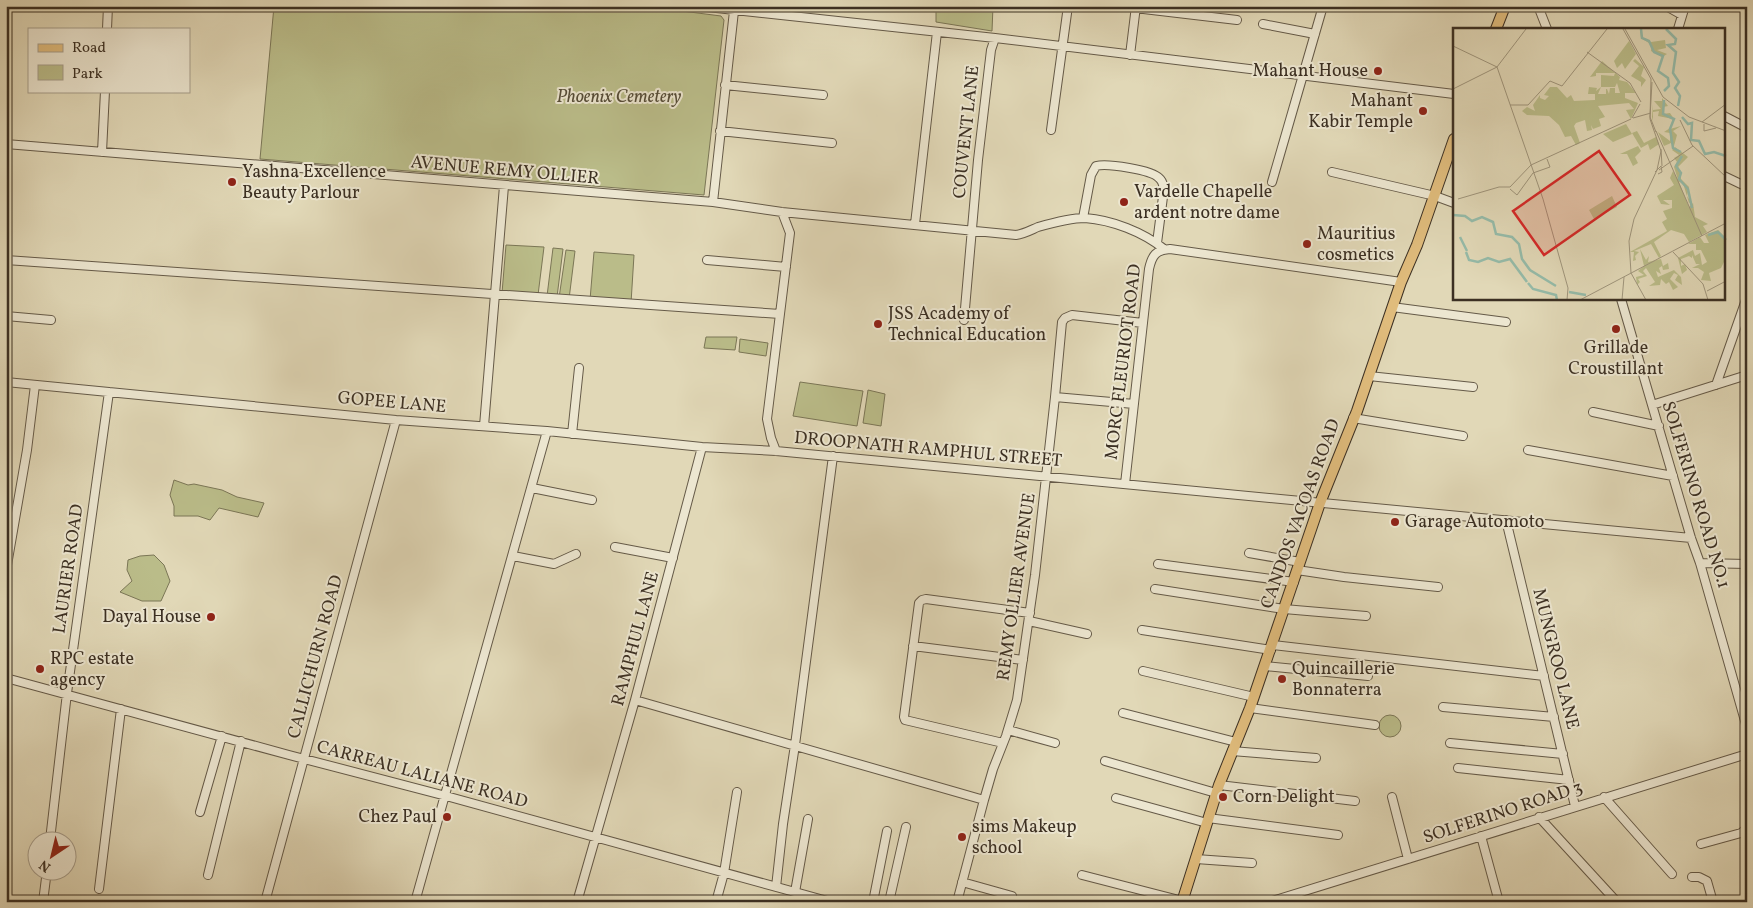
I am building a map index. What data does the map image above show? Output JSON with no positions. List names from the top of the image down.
{
  "streets": {
    "main road": ["CANDOS VACOAS ROAD"],
    "street": [
      "COUVENT LANE",
      "AVENUE REMY OLLIER",
      "MORC FLEURIOT ROAD",
      "GOPEE LANE",
      "DROOPNATH RAMPHUL STREET",
      "SOLFERINO ROAD NO.1",
      "LAURIER ROAD",
      "REMY OLLIER AVENUE",
      "RAMPHUL LANE",
      "CALLICHURN ROAD",
      "MUNGROO LANE",
      "CARREAU LALIANE ROAD",
      "SOLFERINO ROAD 3"
    ]
  },
  "crossings": [
    ["COUVENT LANE", "AVENUE REMY OLLIER"],
    ["AVENUE REMY OLLIER", "DROOPNATH RAMPHUL STREET"],
    ["MORC FLEURIOT ROAD", "DROOPNATH RAMPHUL STREET"],
    ["MORC FLEURIOT ROAD", "CANDOS VACOAS ROAD"],
    ["MORC FLEURIOT ROAD", "REMY OLLIER AVENUE"],
    ["GOPEE LANE", "DROOPNATH RAMPHUL STREET"],
    ["GOPEE LANE", "LAURIER ROAD"],
    ["GOPEE LANE", "RAMPHUL LANE"],
    ["GOPEE LANE", "CALLICHURN ROAD"],
    ["DROOPNATH RAMPHUL STREET", "SOLFERINO ROAD NO.1"],
    ["DROOPNATH RAMPHUL STREET", "CANDOS VACOAS ROAD"],
    ["DROOPNATH RAMPHUL STREET", "REMY OLLIER AVENUE"],
    ["DROOPNATH RAMPHUL STREET", "MUNGROO LANE"],
    ["LAURIER ROAD", "CARREAU LALIANE ROAD"],
    ["RAMPHUL LANE", "CARREAU LALIANE ROAD"],
    ["CALLICHURN ROAD", "CARREAU LALIANE ROAD"],
    ["MUNGROO LANE", "SOLFERINO ROAD 3"]
  ],
  "parks": ["Phoenix Cemetery"],
  "places": [
    "Mahant House",
    "Mahant Kabir Temple",
    "Yashna Excellence Beauty Parlour",
    "Vardelle Chapelle ardent notre dame",
    "Mauritius cosmetics",
    "JSS Academy of Technical Education",
    "Grillade Croustillant",
    "Garage Automoto",
    "Dayal House",
    "RPC estate agency",
    "Quincaillerie Bonnaterra",
    "Corn Delight",
    "Chez Paul",
    "sims Makeup school"
  ],
  "legend": ["Road", "Park"],
  "north": "bottom left"
}
